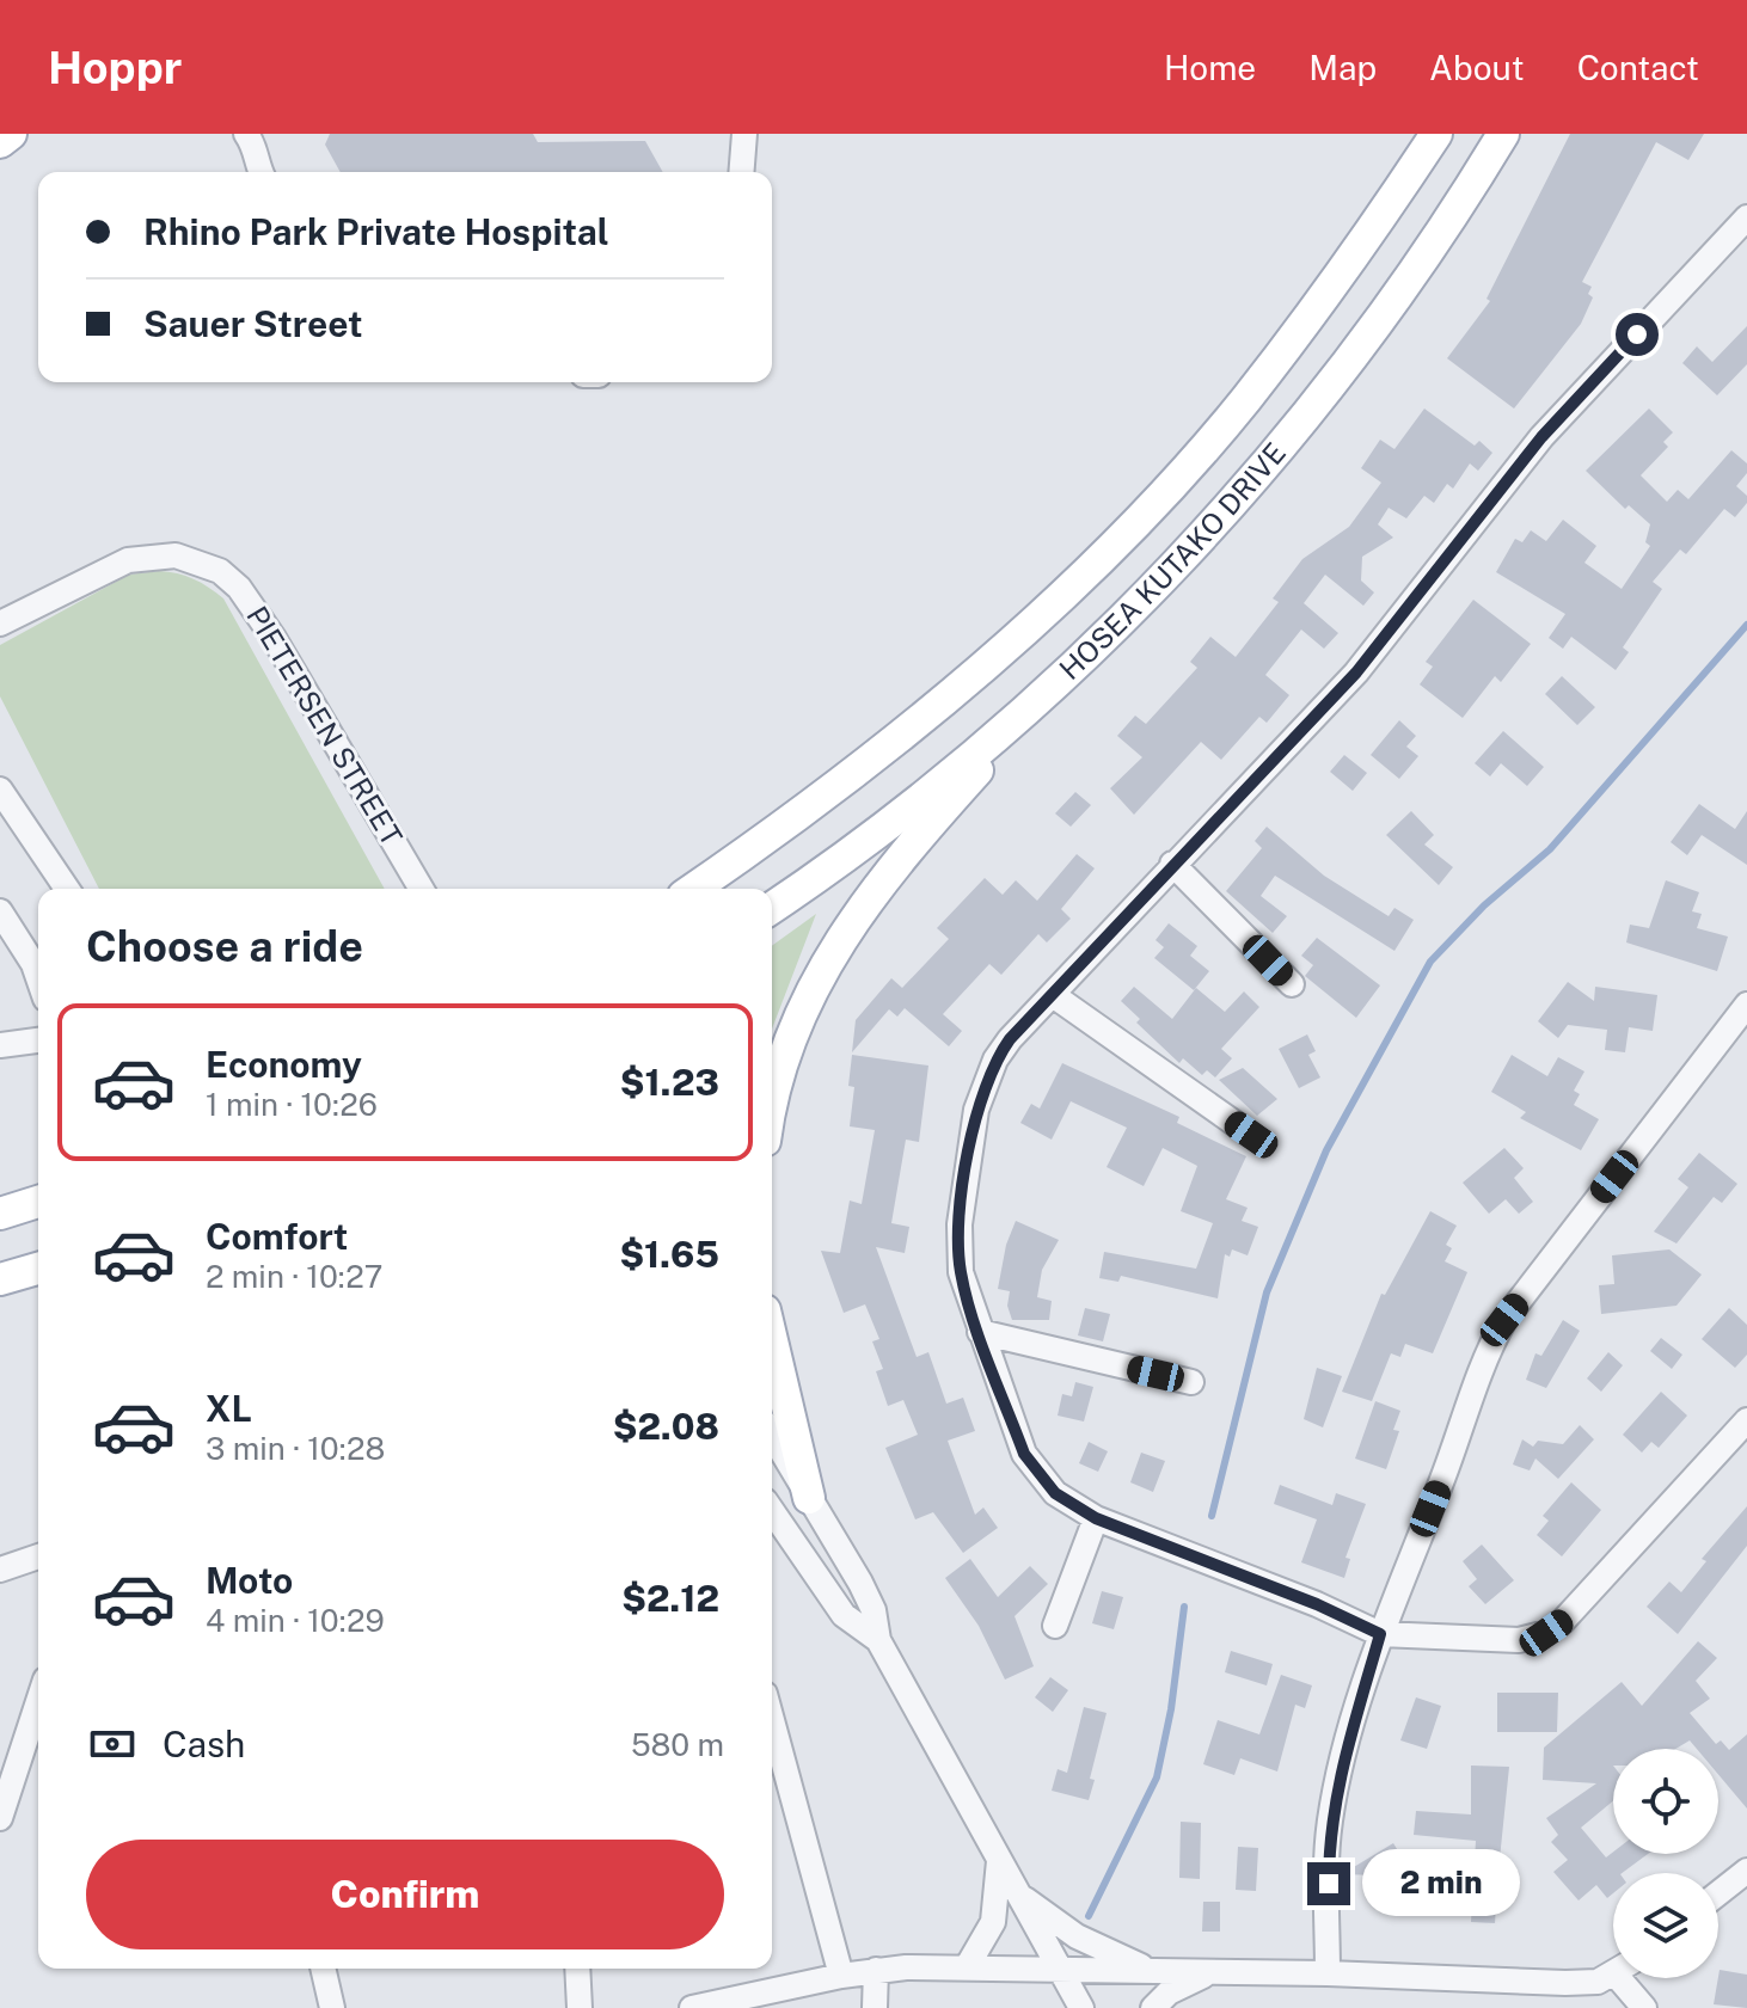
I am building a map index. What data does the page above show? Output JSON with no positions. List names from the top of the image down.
{
  "streets": {
    "main road": ["HOSEA KUTAKO DRIVE"],
    "street": ["PIETERSEN STREET"]
  },
  "page": {
    "header": "Hoppr",
    "nav": [
      "Home",
      "Map",
      "About",
      "Contact"
    ],
    "banner": ["Rhino Park Private Hospital", "Sauer Street"],
    "heading": "Choose a ride",
    "list": [
      {
        "name": "Economy",
        "note": "1 min · 10:26",
        "value": "$1.23"
      },
      {
        "name": "Comfort",
        "note": "2 min · 10:27",
        "value": "$1.65"
      },
      {
        "name": "XL",
        "note": "3 min · 10:28",
        "value": "$2.08"
      },
      {
        "name": "Moto",
        "note": "4 min · 10:29",
        "value": "$2.12"
      }
    ],
    "pay": ["Cash", "580 m"],
    "buttons": "Confirm",
    "bubble": "2 min"
  }
}
